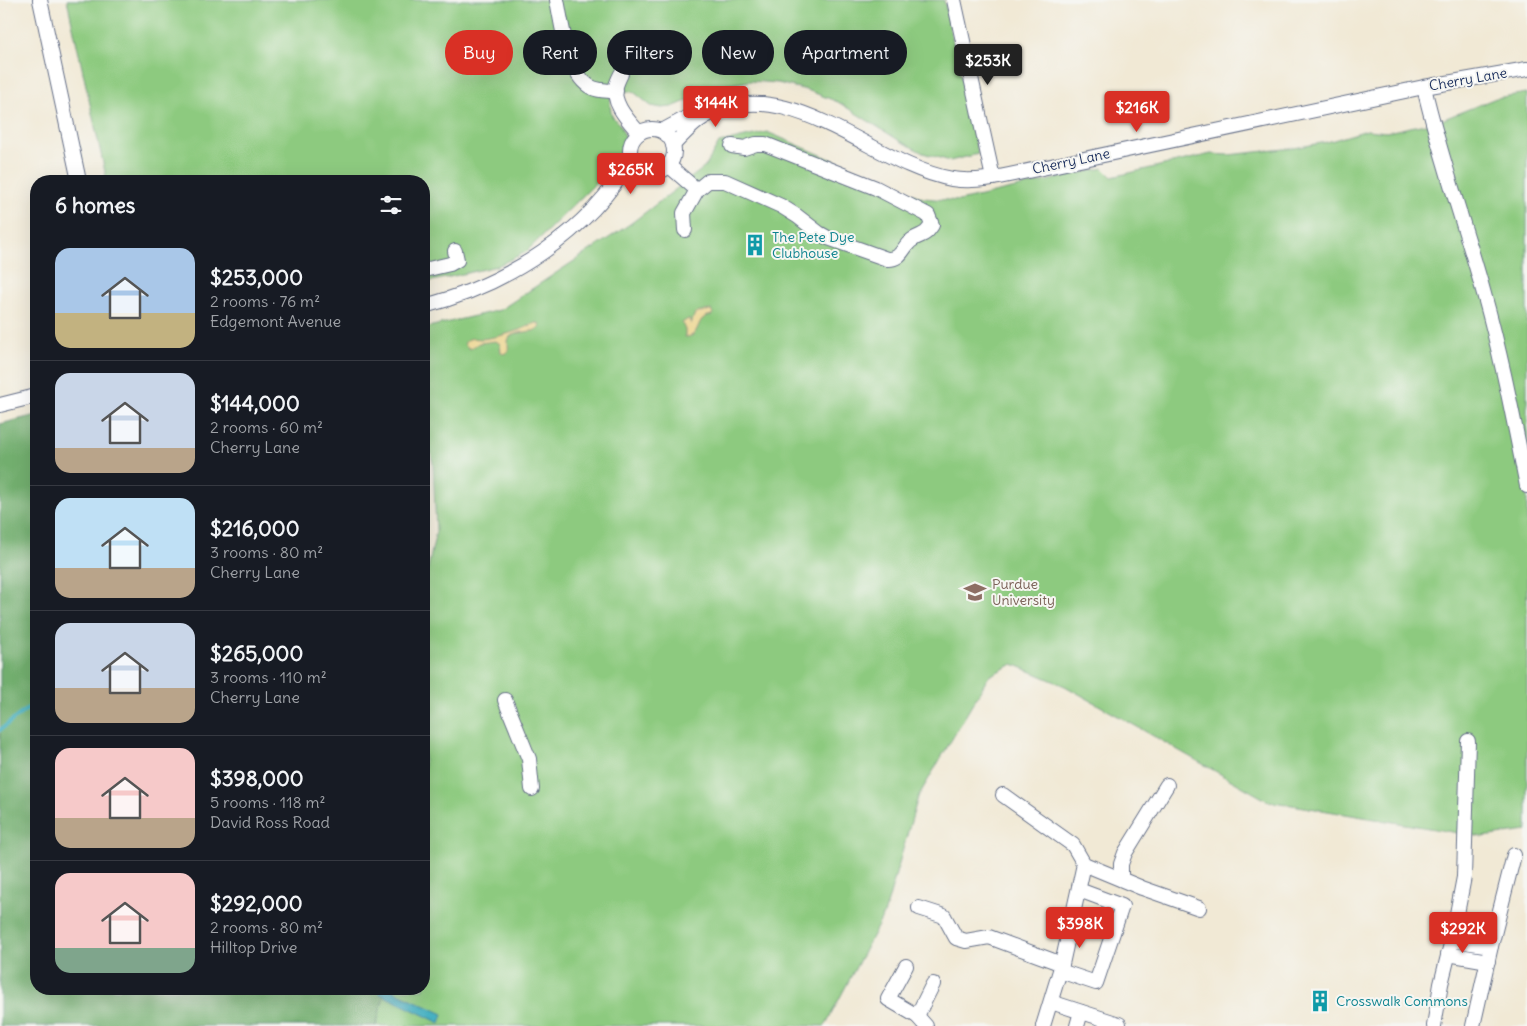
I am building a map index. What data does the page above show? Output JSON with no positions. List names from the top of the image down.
{
  "streets": {
    "street": ["Cherry Lane"]
  },
  "places": {
    "building": ["The Pete Dye Clubhouse", "Crosswalk Commons"],
    "school or university": ["Purdue University"]
  },
  "page": {
    "chip": [
      "Buy",
      "Rent",
      "Filters",
      "New",
      "Apartment"
    ],
    "price": [
      "$253K",
      "$144K",
      "$216K",
      "$265K",
      "$398K",
      "$292K"
    ],
    "heading": "6 homes",
    "list": [
      {
        "name": "$253,000",
        "note": "2 rooms · 76 m² · Edgemont Avenue"
      },
      {
        "name": "$144,000",
        "note": "2 rooms · 60 m² · Cherry Lane"
      },
      {
        "name": "$216,000",
        "note": "3 rooms · 80 m² · Cherry Lane"
      },
      {
        "name": "$265,000",
        "note": "3 rooms · 110 m² · Cherry Lane"
      },
      {
        "name": "$398,000",
        "note": "5 rooms · 118 m² · David Ross Road"
      },
      {
        "name": "$292,000",
        "note": "2 rooms · 80 m² · Hilltop Drive"
      }
    ]
  }
}
